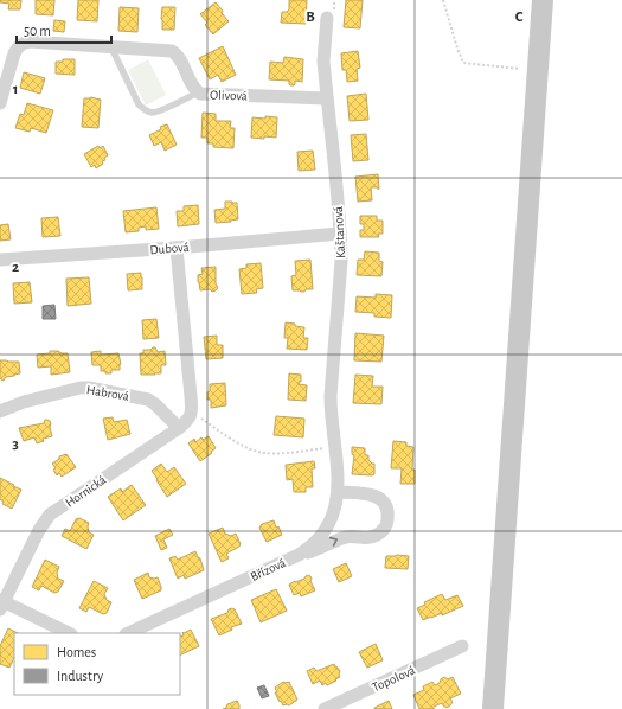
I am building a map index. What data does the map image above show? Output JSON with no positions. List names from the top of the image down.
{
  "streets": {
    "street": [
      "Olivová",
      "Kaštanová",
      "Dubová",
      "Habrová",
      "Hornická",
      "Břízová",
      "Topolová"
    ]
  },
  "crossings": [
    ["Olivová", "Kaštanová"],
    ["Kaštanová", "Dubová"],
    ["Kaštanová", "Břízová"],
    ["Habrová", "Hornická"]
  ],
  "legend": ["Homes", "Industry"],
  "scale_bar": "50 m",
  "grid": {
    "columns": ["B", "C"],
    "rows": ["1", "2", "3"]
  }
}
